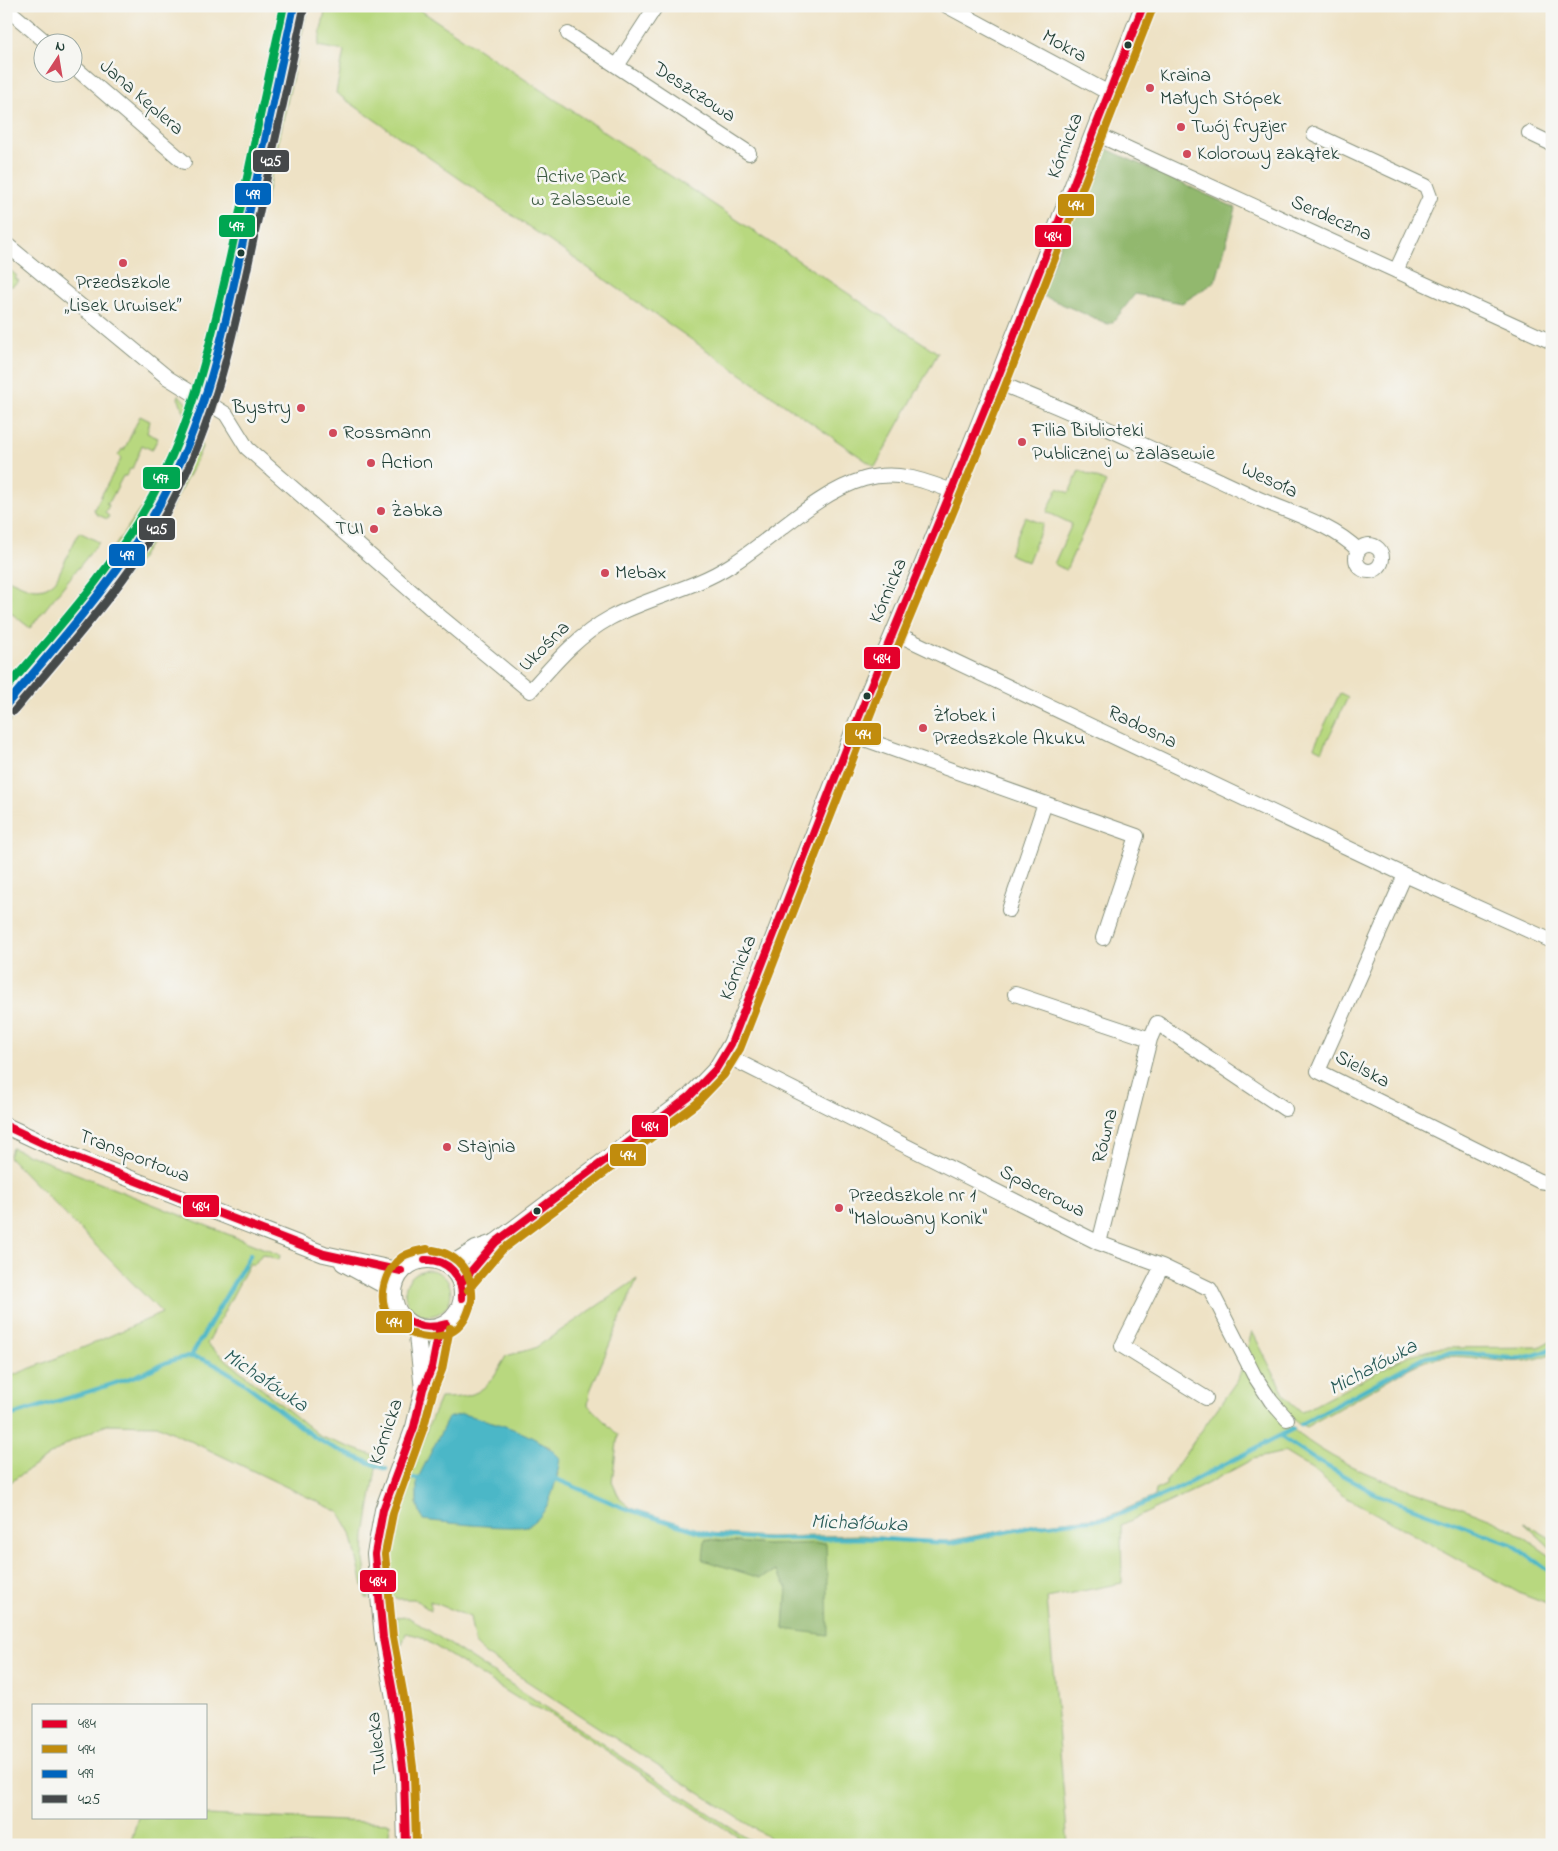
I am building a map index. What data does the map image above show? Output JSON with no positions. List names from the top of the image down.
{
  "streets": {
    "street": [
      "Mokra",
      "Deszczowa",
      "Jana Keplera",
      "Kórnicka",
      "Serdeczna",
      "Wesoła",
      "Ukośna",
      "Radosna",
      "Sielska",
      "Równa",
      "Transportowa",
      "Spacerowa",
      "Tulecka"
    ]
  },
  "crossings": [
    ["Mokra", "Kórnicka"],
    ["Kórnicka", "Serdeczna"],
    ["Kórnicka", "Wesoła"],
    ["Kórnicka", "Ukośna"],
    ["Kórnicka", "Radosna"],
    ["Kórnicka", "Transportowa"],
    ["Kórnicka", "Spacerowa"],
    ["Kórnicka", "Tulecka"],
    ["Radosna", "Sielska"],
    ["Równa", "Spacerowa"]
  ],
  "water": ["Michałówka"],
  "parks": ["Active Park w Zalasewie"],
  "places": [
    "Kraina Małych Stópek",
    "Twój fryzjer",
    "Kolorowy zakątek",
    "Przedszkole „Lisek Urwisek”",
    "Bystry",
    "Rossmann",
    "Filia Biblioteki Publicznej w Zalasewie",
    "Action",
    "Żabka",
    "TUI",
    "Mebax",
    "Żłobek i Przedszkole Akuku",
    "Stajnia",
    "Przedszkole nr 1 \"Malowany Konik\""
  ],
  "lines": [
    "transit line 484",
    "transit line 499",
    "transit line 497",
    "transit line 425",
    "transit line 494"
  ],
  "legend": [
    "484",
    "494",
    "499",
    "425"
  ],
  "north": "top"
}
